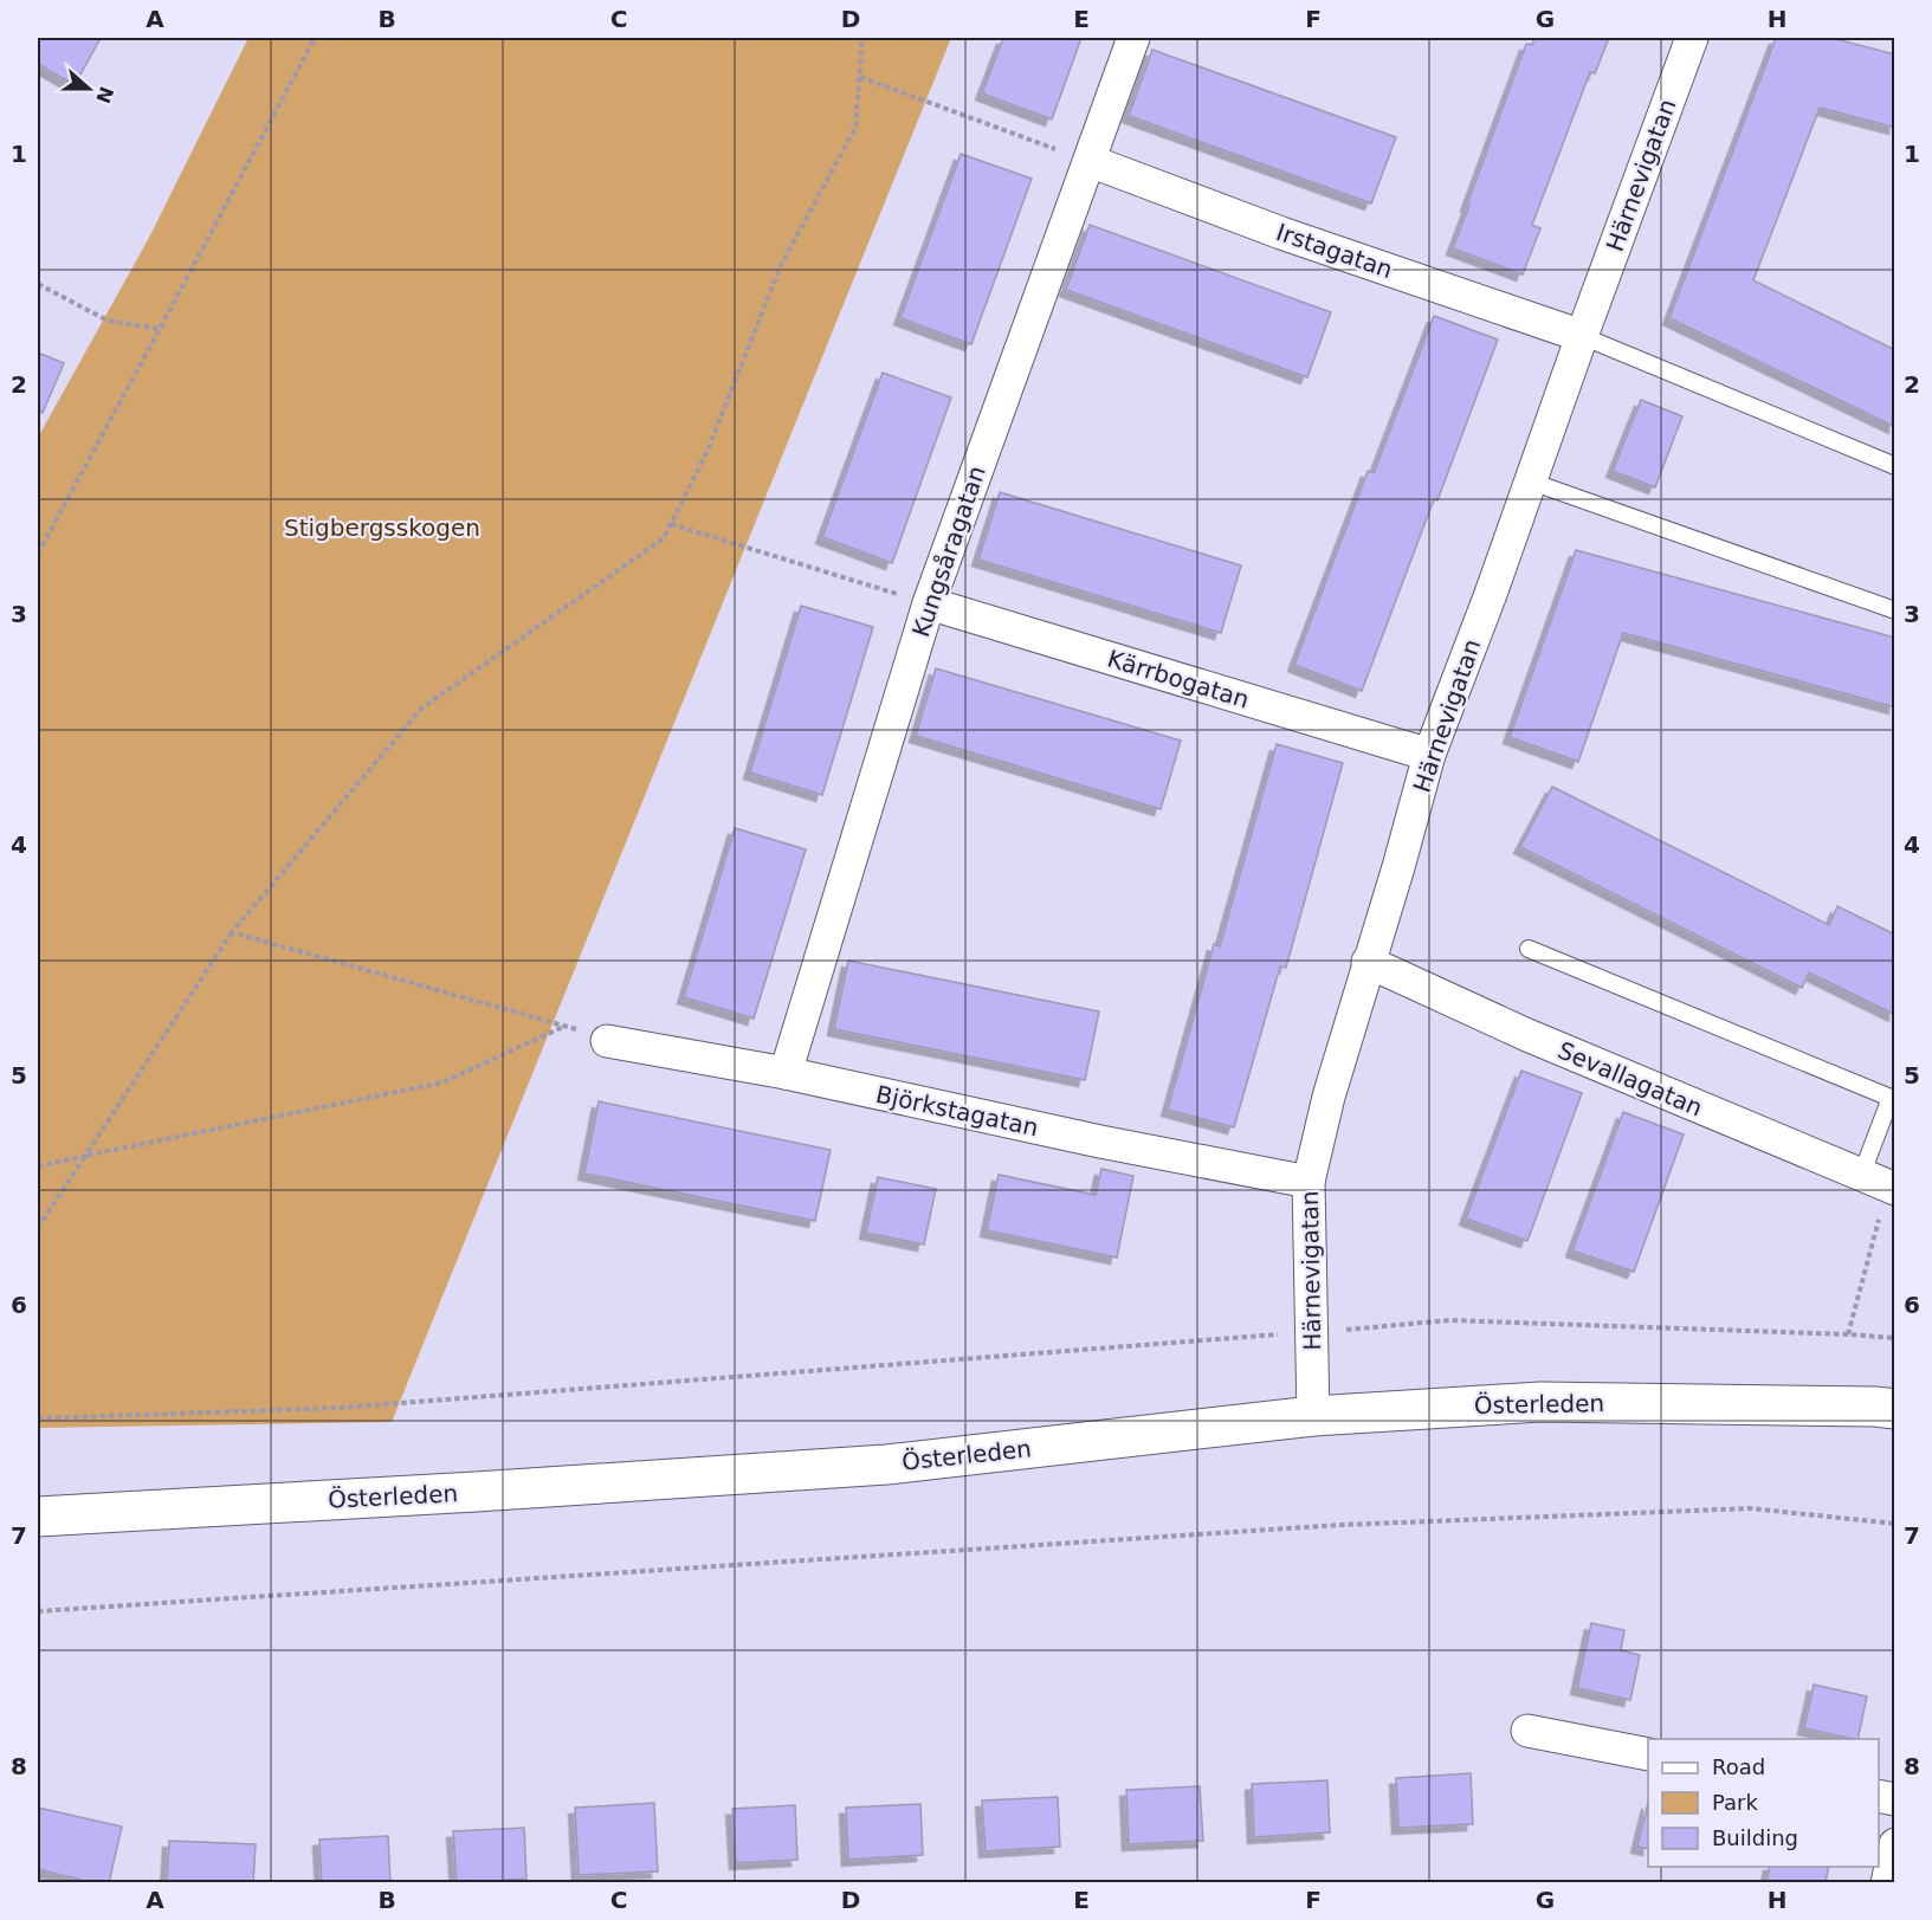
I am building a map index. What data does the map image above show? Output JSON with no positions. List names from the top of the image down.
{
  "streets": {
    "main road": ["Österleden"],
    "street": [
      "Härnevigatan",
      "Irstagatan",
      "Kungsåragatan",
      "Kärrbogatan",
      "Sevallagatan",
      "Björkstagatan"
    ]
  },
  "crossings": [
    ["Härnevigatan", "Irstagatan"],
    ["Härnevigatan", "Kärrbogatan"],
    ["Härnevigatan", "Sevallagatan"],
    ["Härnevigatan", "Björkstagatan"],
    ["Härnevigatan", "Österleden"],
    ["Irstagatan", "Kungsåragatan"],
    ["Kungsåragatan", "Kärrbogatan"],
    ["Kungsåragatan", "Björkstagatan"]
  ],
  "parks": ["Stigbergsskogen"],
  "legend": ["Road", "Park", "Building"],
  "north": "right",
  "grid": {
    "columns": [
      "A",
      "B",
      "C",
      "D",
      "E",
      "F",
      "G",
      "H"
    ],
    "rows": [
      "1",
      "2",
      "3",
      "4",
      "5",
      "6",
      "7",
      "8"
    ]
  }
}
